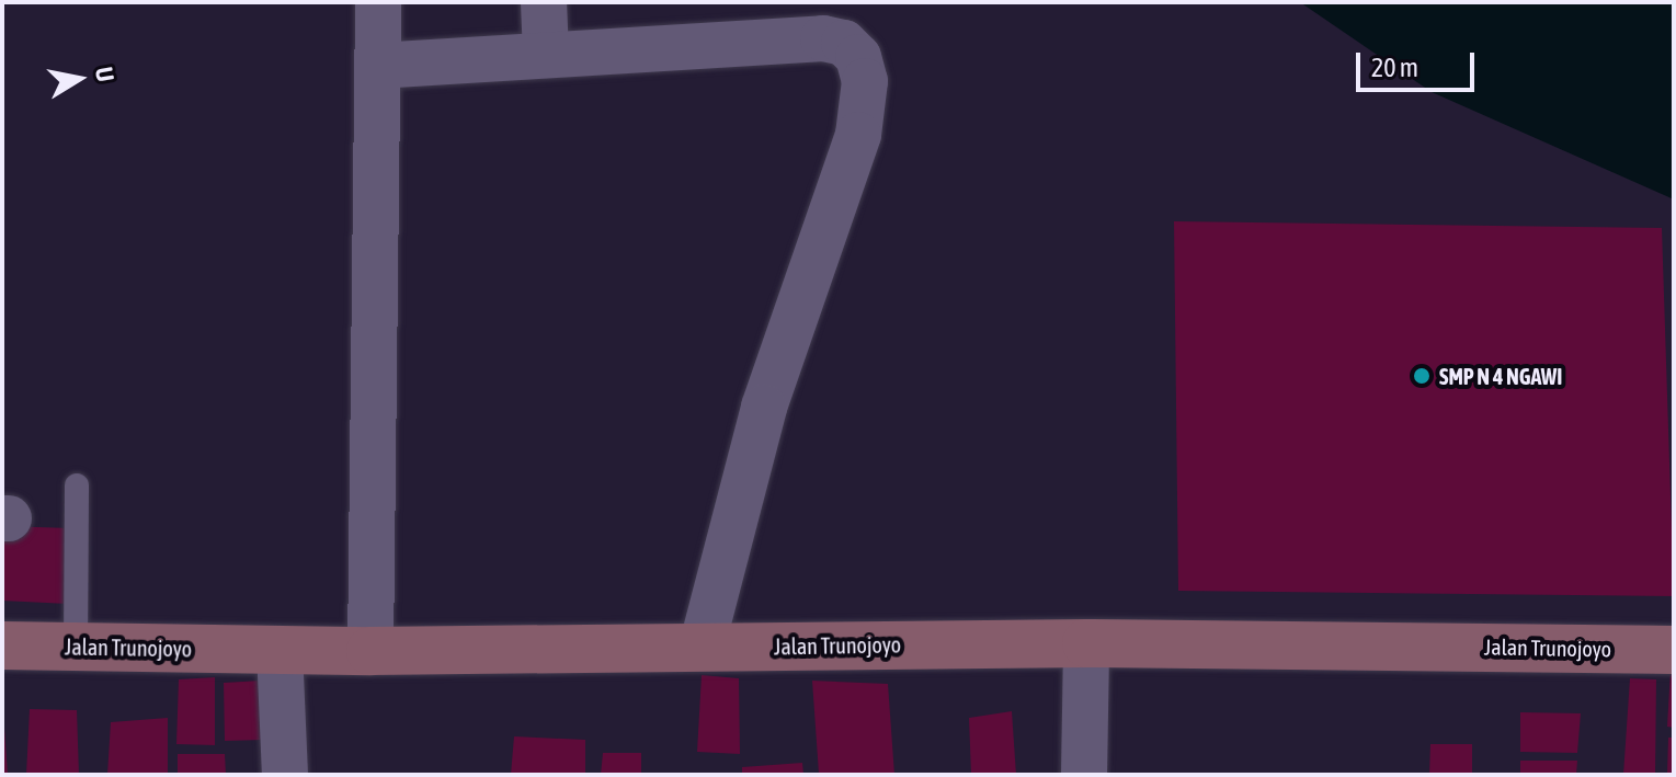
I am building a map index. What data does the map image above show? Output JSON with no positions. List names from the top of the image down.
{
  "streets": {
    "main road": ["Jalan Trunojoyo"]
  },
  "places": ["SMP N 4 NGAWI"],
  "scale_bar": "20 m",
  "north": "right"
}
